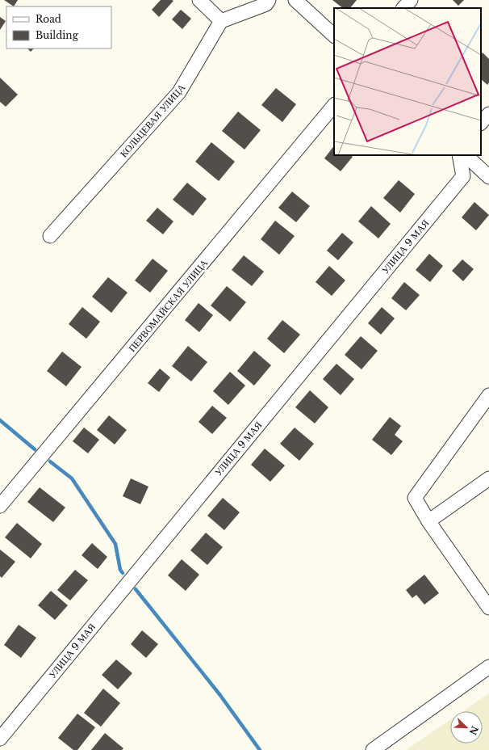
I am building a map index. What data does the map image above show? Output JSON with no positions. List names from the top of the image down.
{
  "streets": {
    "street": ["КОЛЬЦЕВАЯ УЛИЦА", "УЛИЦА 9 МАЯ", "ПЕРВОМАЙСКАЯ УЛИЦА"]
  },
  "legend": ["Road", "Building"],
  "north": "bottom right"
}
